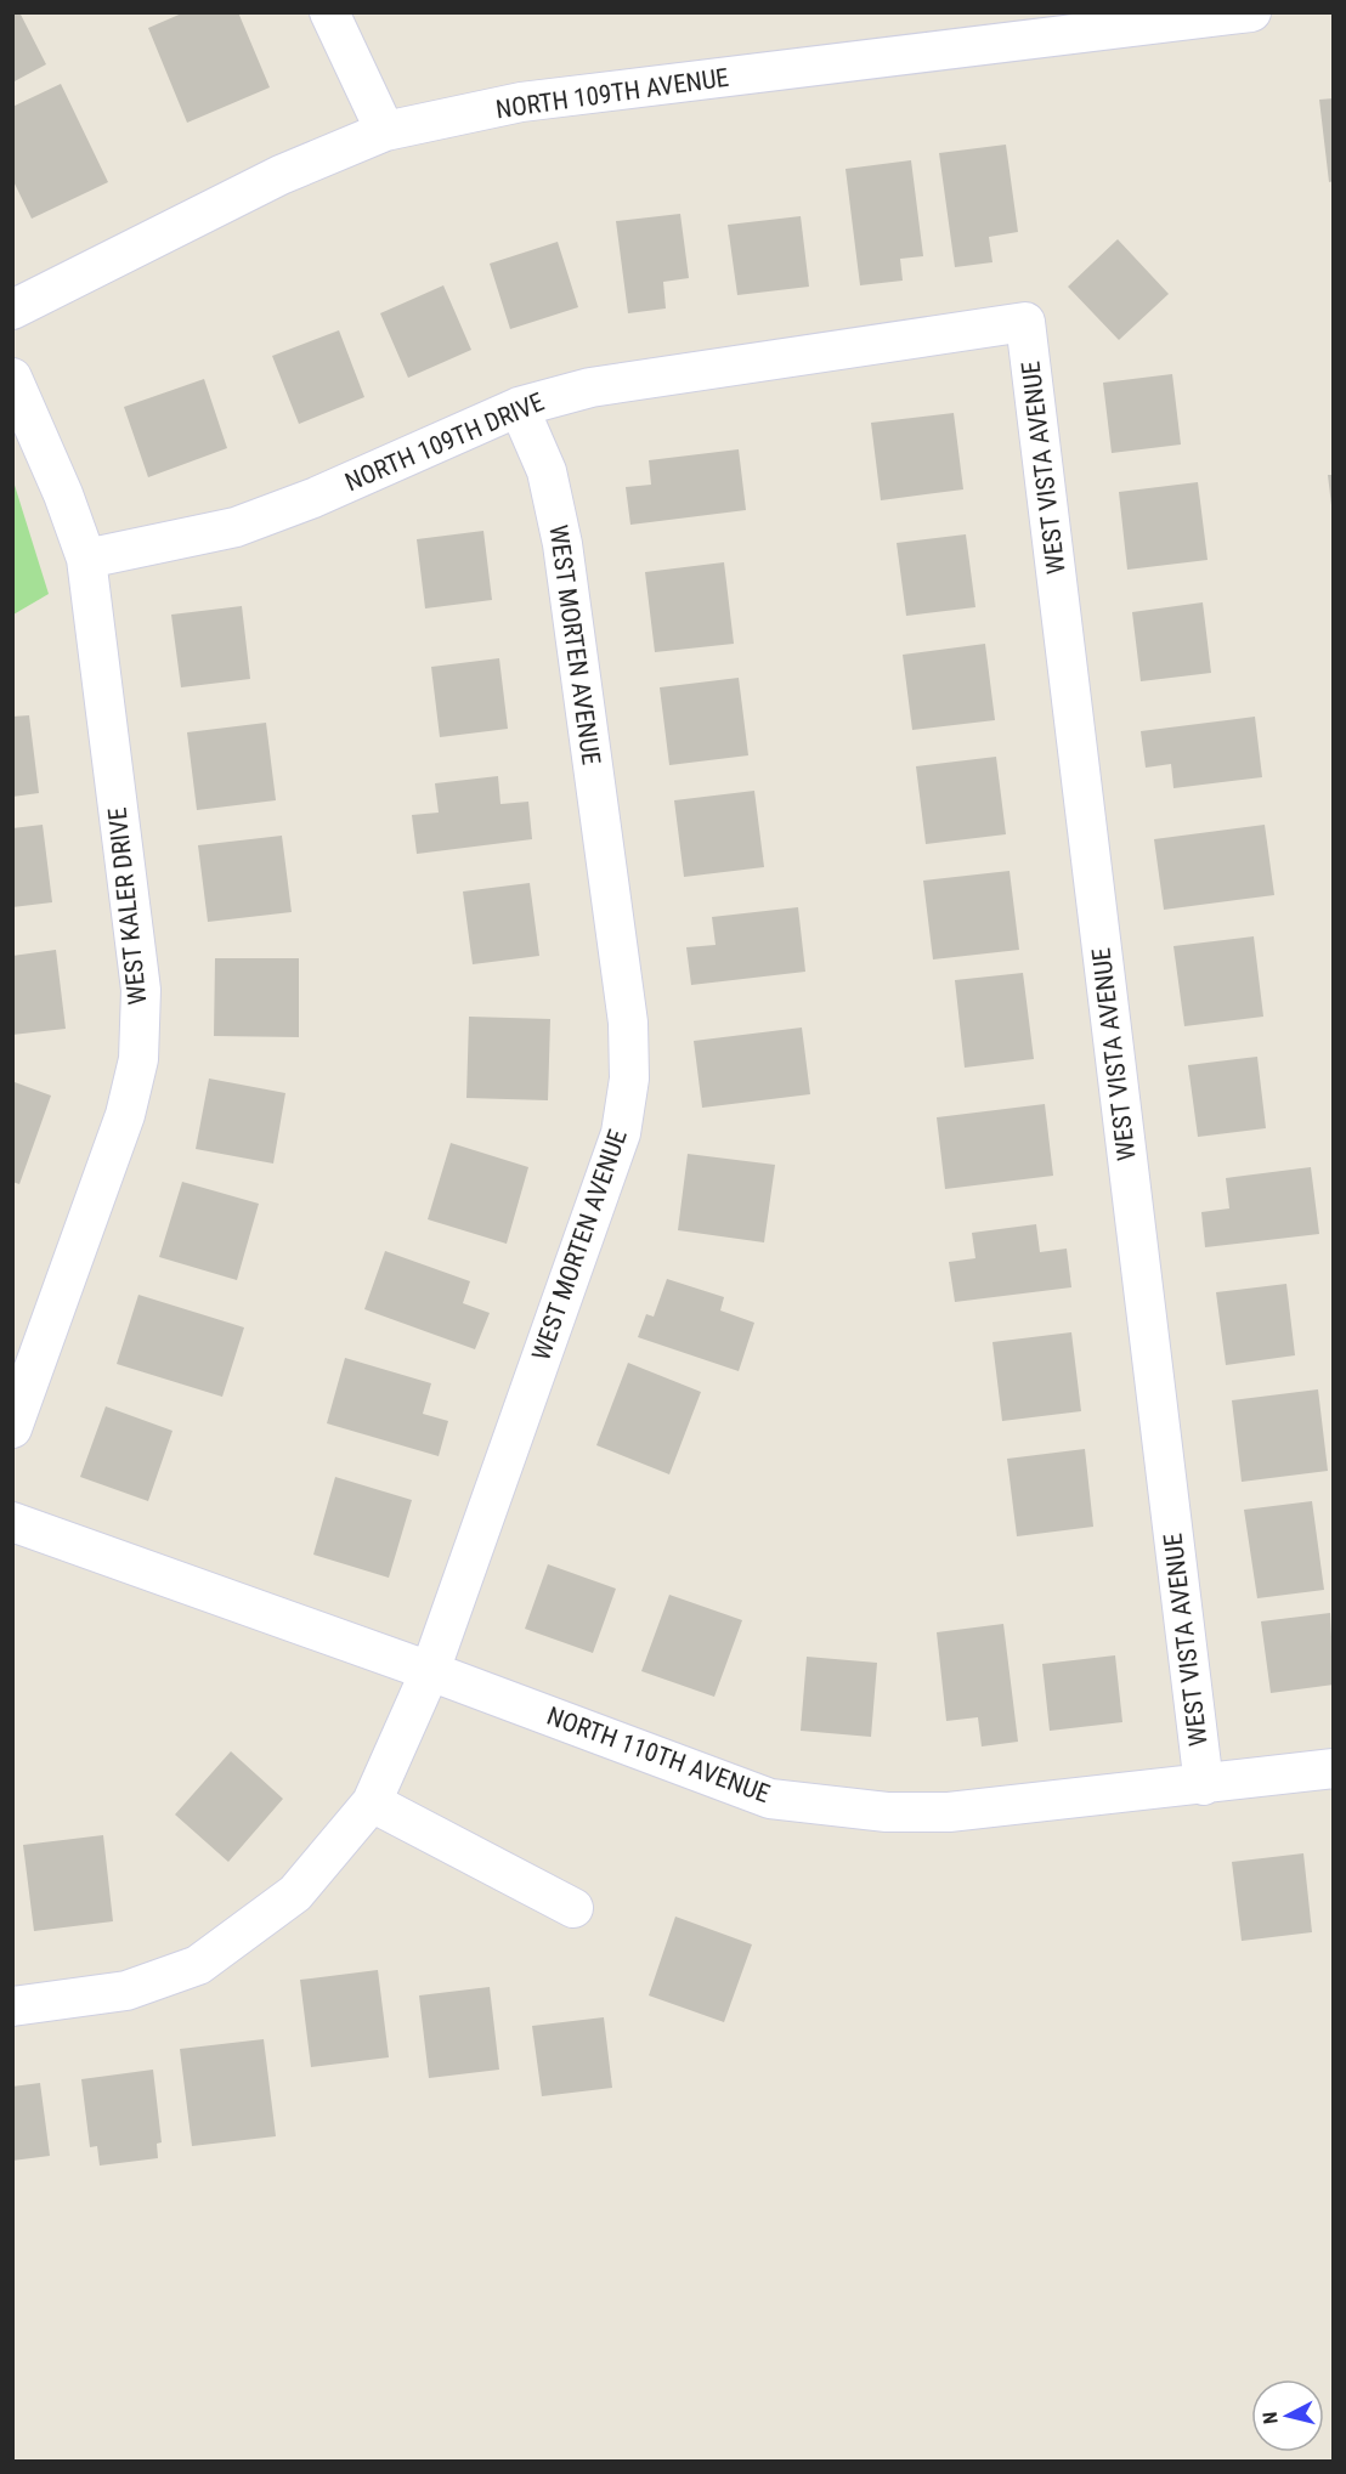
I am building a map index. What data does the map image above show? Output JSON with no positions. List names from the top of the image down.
{
  "streets": {
    "street": [
      "NORTH 109TH AVENUE",
      "NORTH 109TH DRIVE",
      "WEST VISTA AVENUE",
      "WEST MORTEN AVENUE",
      "WEST KALER DRIVE",
      "NORTH 110TH AVENUE"
    ]
  },
  "crossings": [
    ["NORTH 109TH DRIVE", "WEST VISTA AVENUE"],
    ["NORTH 109TH DRIVE", "WEST MORTEN AVENUE"],
    ["NORTH 109TH DRIVE", "WEST KALER DRIVE"],
    ["WEST VISTA AVENUE", "NORTH 110TH AVENUE"],
    ["WEST MORTEN AVENUE", "NORTH 110TH AVENUE"]
  ],
  "north": "left"
}
